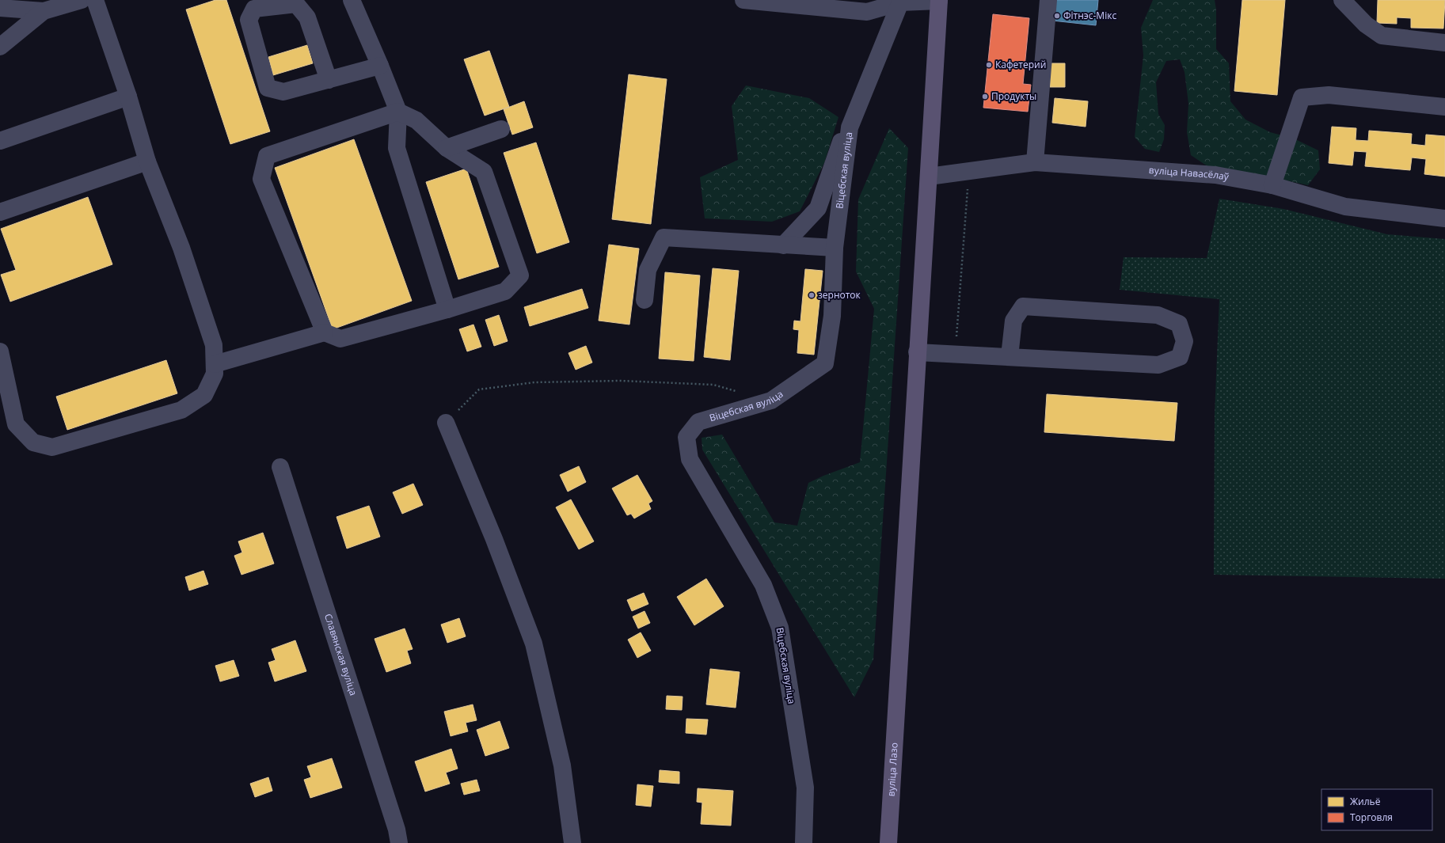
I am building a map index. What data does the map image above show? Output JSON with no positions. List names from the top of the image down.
{
  "streets": {
    "main road": ["вуліца Лазо"],
    "street": ["Віцебская вуліца", "вуліца Навасёлаў", "Славянская вуліца"]
  },
  "crossings": [
    ["вуліца Навасёлаў", "вуліца Лазо"]
  ],
  "places": [
    "Фітнэс-Мікс",
    "Кафетерий",
    "Продукты",
    "зерноток"
  ],
  "legend": ["Жильё", "Торговля"]
}
